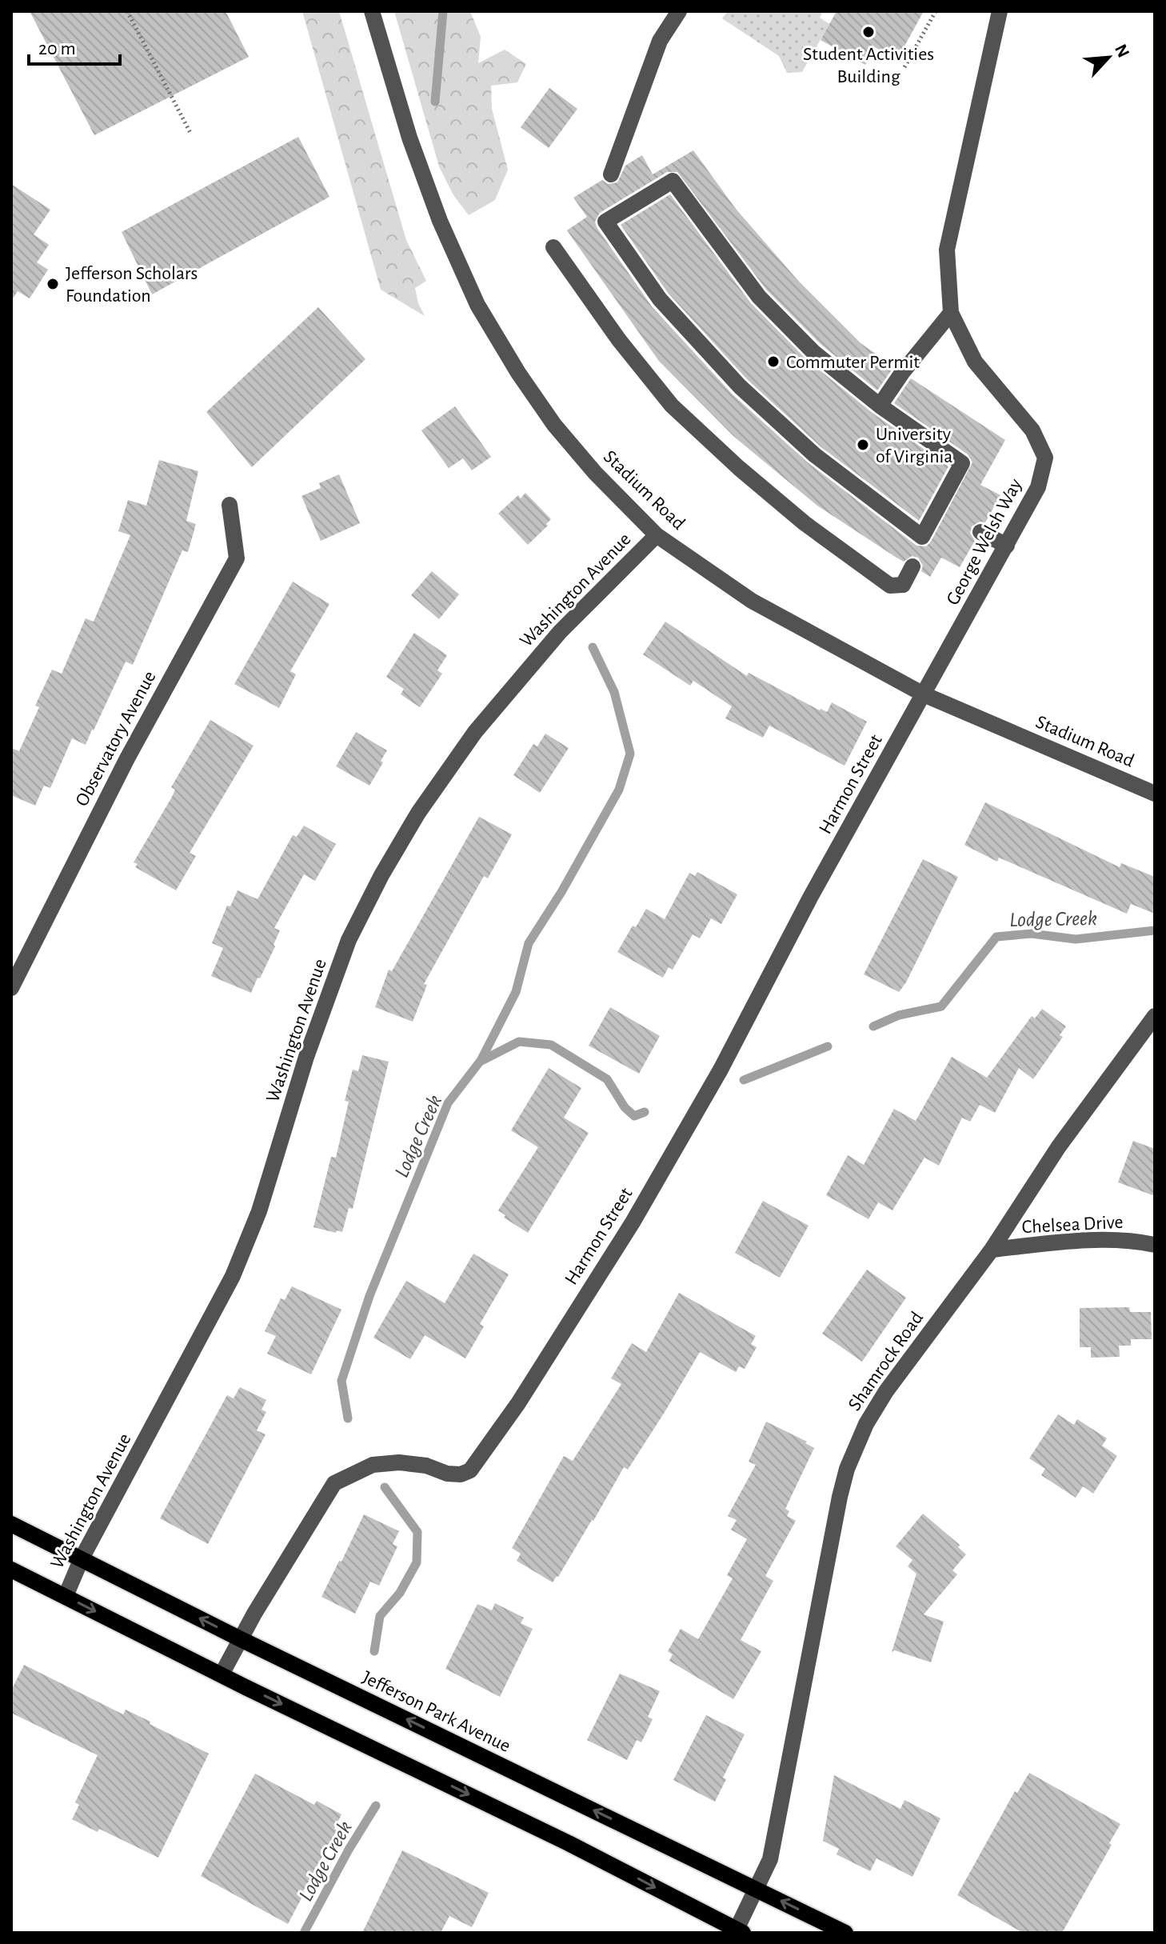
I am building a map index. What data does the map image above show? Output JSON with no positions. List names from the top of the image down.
{
  "streets": {
    "main road": ["Jefferson Park Avenue"],
    "street": [
      "Stadium Road",
      "George Welsh Way",
      "Washington Avenue",
      "Observatory Avenue",
      "Harmon Street",
      "Chelsea Drive",
      "Shamrock Road"
    ]
  },
  "crossings": [
    ["Stadium Road", "George Welsh Way"],
    ["Stadium Road", "Washington Avenue"],
    ["Stadium Road", "Harmon Street"],
    ["George Welsh Way", "Harmon Street"],
    ["Washington Avenue", "Jefferson Park Avenue"],
    ["Harmon Street", "Jefferson Park Avenue"],
    ["Chelsea Drive", "Shamrock Road"],
    ["Shamrock Road", "Jefferson Park Avenue"]
  ],
  "water": ["Lodge Creek"],
  "places": [
    "Student Activities Building",
    "Jefferson Scholars Foundation",
    "Commuter Permit",
    "University of Virginia"
  ],
  "scale_bar": "20 m",
  "north": "top right"
}
